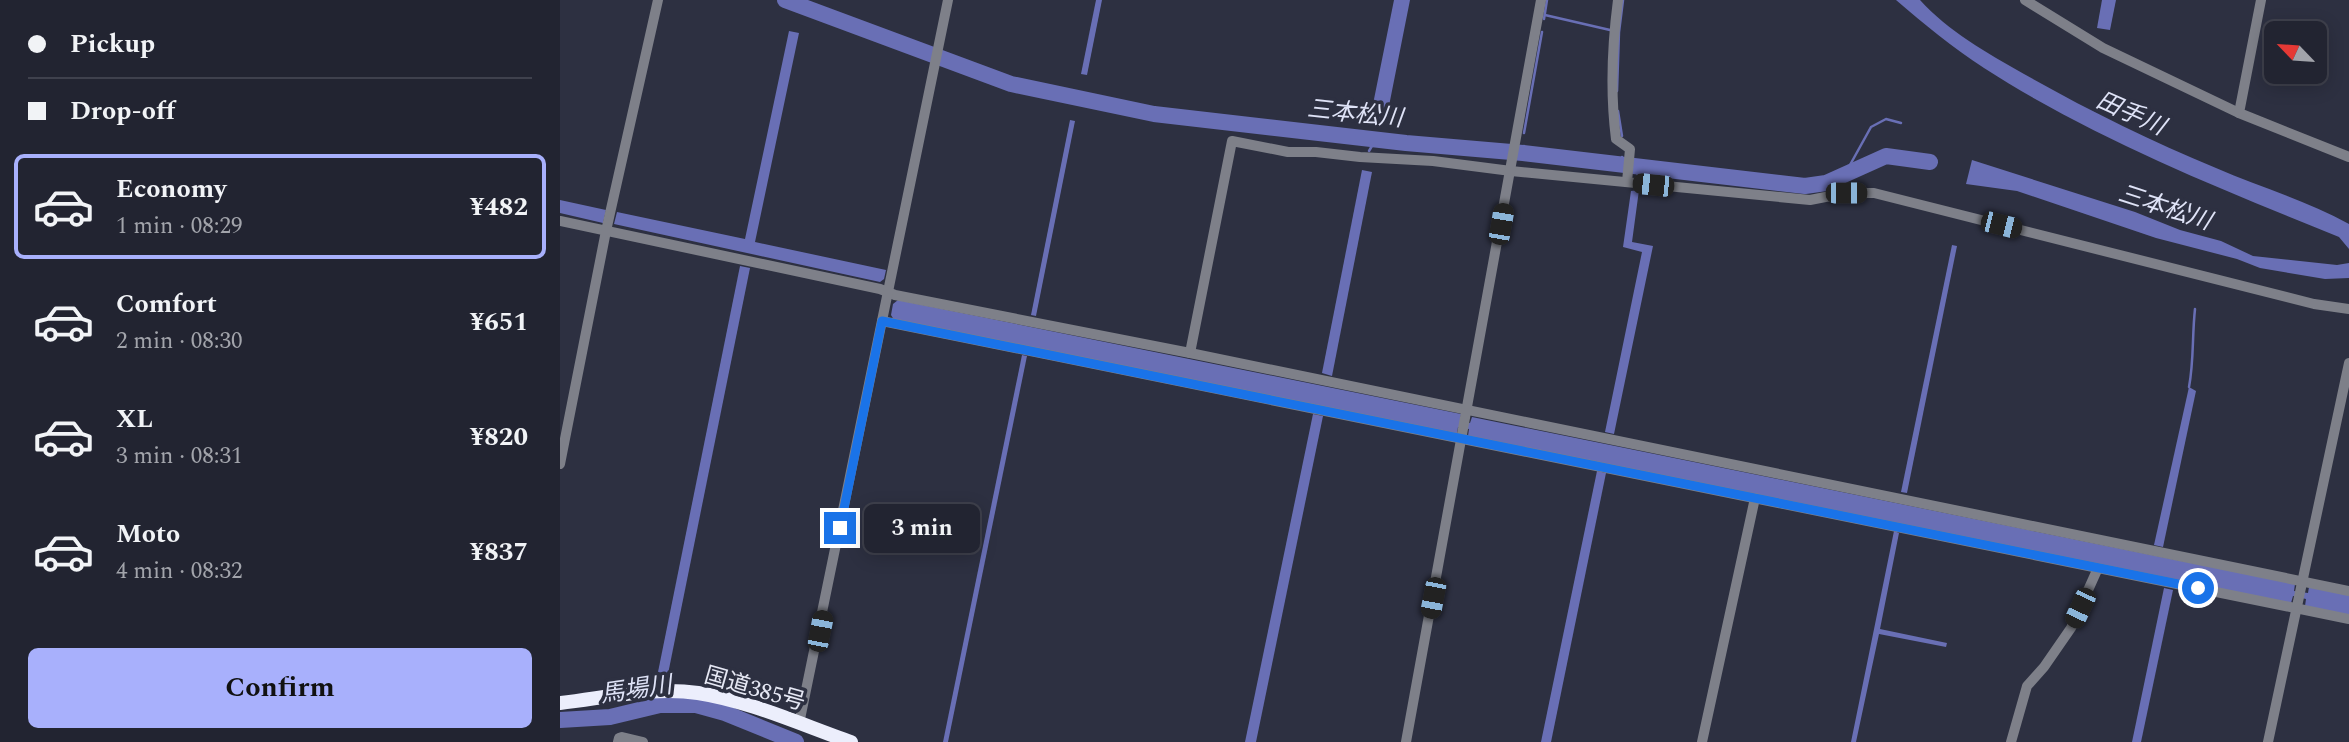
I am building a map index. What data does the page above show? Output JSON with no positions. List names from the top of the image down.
{
  "streets": {
    "highway": ["国道385号"]
  },
  "water": ["三本松川", "田手川", "馬場川"],
  "north": "top left",
  "page": {
    "banner": ["Pickup", "Drop-off"],
    "list": [
      {
        "name": "Economy",
        "note": "1 min · 08:29",
        "value": "¥482"
      },
      {
        "name": "Comfort",
        "note": "2 min · 08:30",
        "value": "¥651"
      },
      {
        "name": "XL",
        "note": "3 min · 08:31",
        "value": "¥820"
      },
      {
        "name": "Moto",
        "note": "4 min · 08:32",
        "value": "¥837"
      }
    ],
    "bubble": "3 min",
    "buttons": "Confirm"
  }
}
